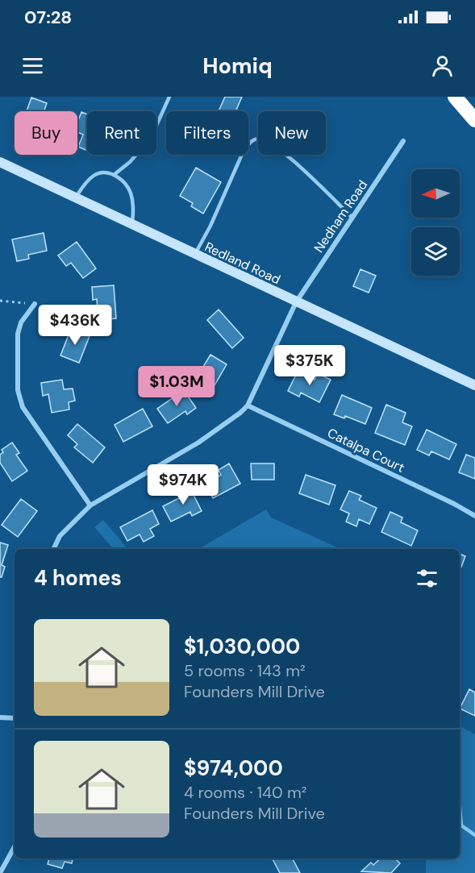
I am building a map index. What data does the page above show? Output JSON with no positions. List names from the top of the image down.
{
  "streets": {
    "main road": ["Redland Road"],
    "street": ["Nedham Road", "Catalpa Court"]
  },
  "crossings": [
    ["Nedham Road", "Redland Road"],
    ["Nedham Road", "Catalpa Court"]
  ],
  "north": "left",
  "page": {
    "status": "07:28",
    "header": "Homiq",
    "chip": [
      "Buy",
      "Rent",
      "Filters",
      "New"
    ],
    "price": [
      "$436K",
      "$375K",
      "$1.03M",
      "$974K"
    ],
    "heading": "4 homes",
    "list": [
      {
        "name": "$1,030,000",
        "note": "5 rooms · 143 m² · Founders Mill Drive"
      },
      {
        "name": "$974,000",
        "note": "4 rooms · 140 m² · Founders Mill Drive"
      }
    ]
  }
}
